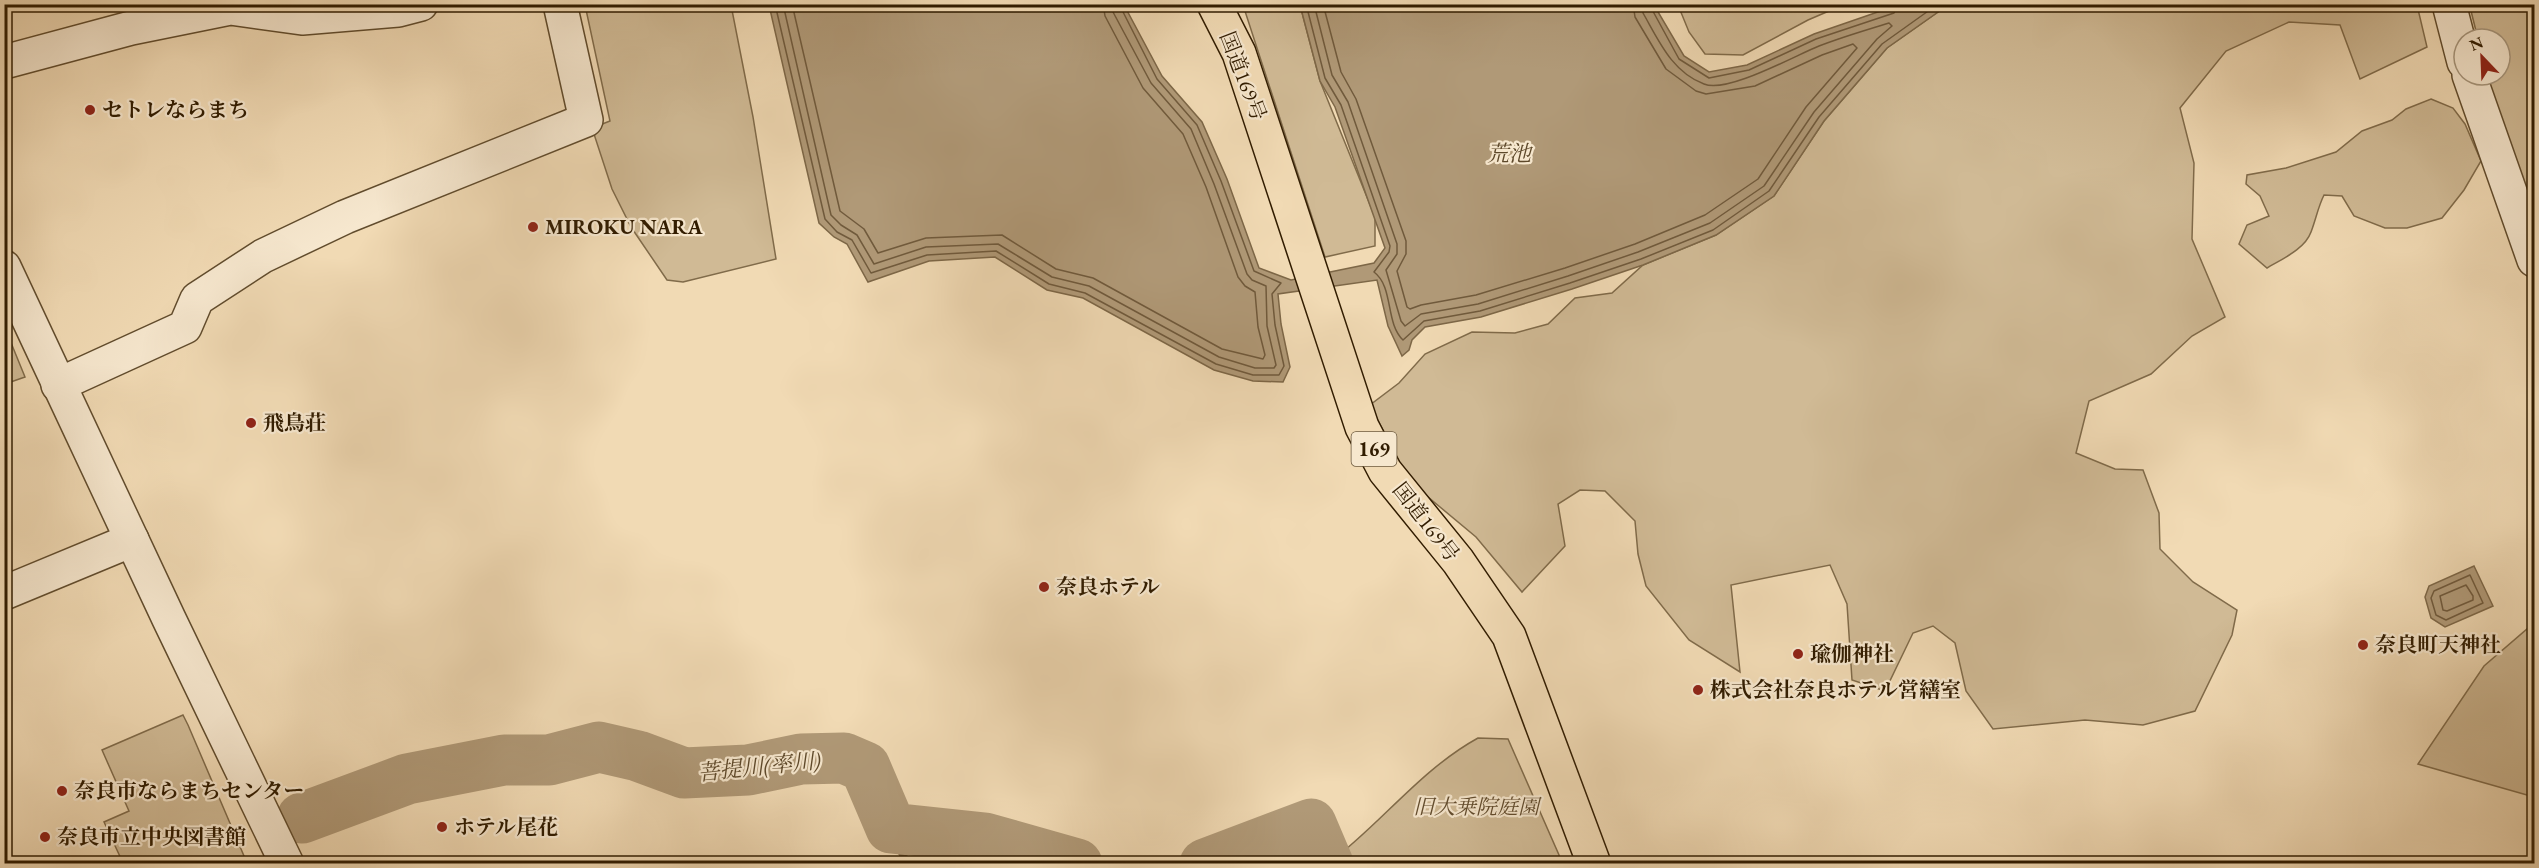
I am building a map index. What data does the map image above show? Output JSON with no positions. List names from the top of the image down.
{
  "streets": {
    "highway": ["国道169号", "169"]
  },
  "water": ["荒池", "菩提川(率川)"],
  "parks": ["旧大乗院庭園"],
  "places": [
    "セトレならまち",
    "MIROKU NARA",
    "飛鳥荘",
    "奈良ホテル",
    "奈良町天神社",
    "瑜伽神社",
    "株式会社奈良ホテル営繕室",
    "奈良市ならまちセンター",
    "ホテル尾花",
    "奈良市立中央図書館"
  ],
  "north": "top left"
}
